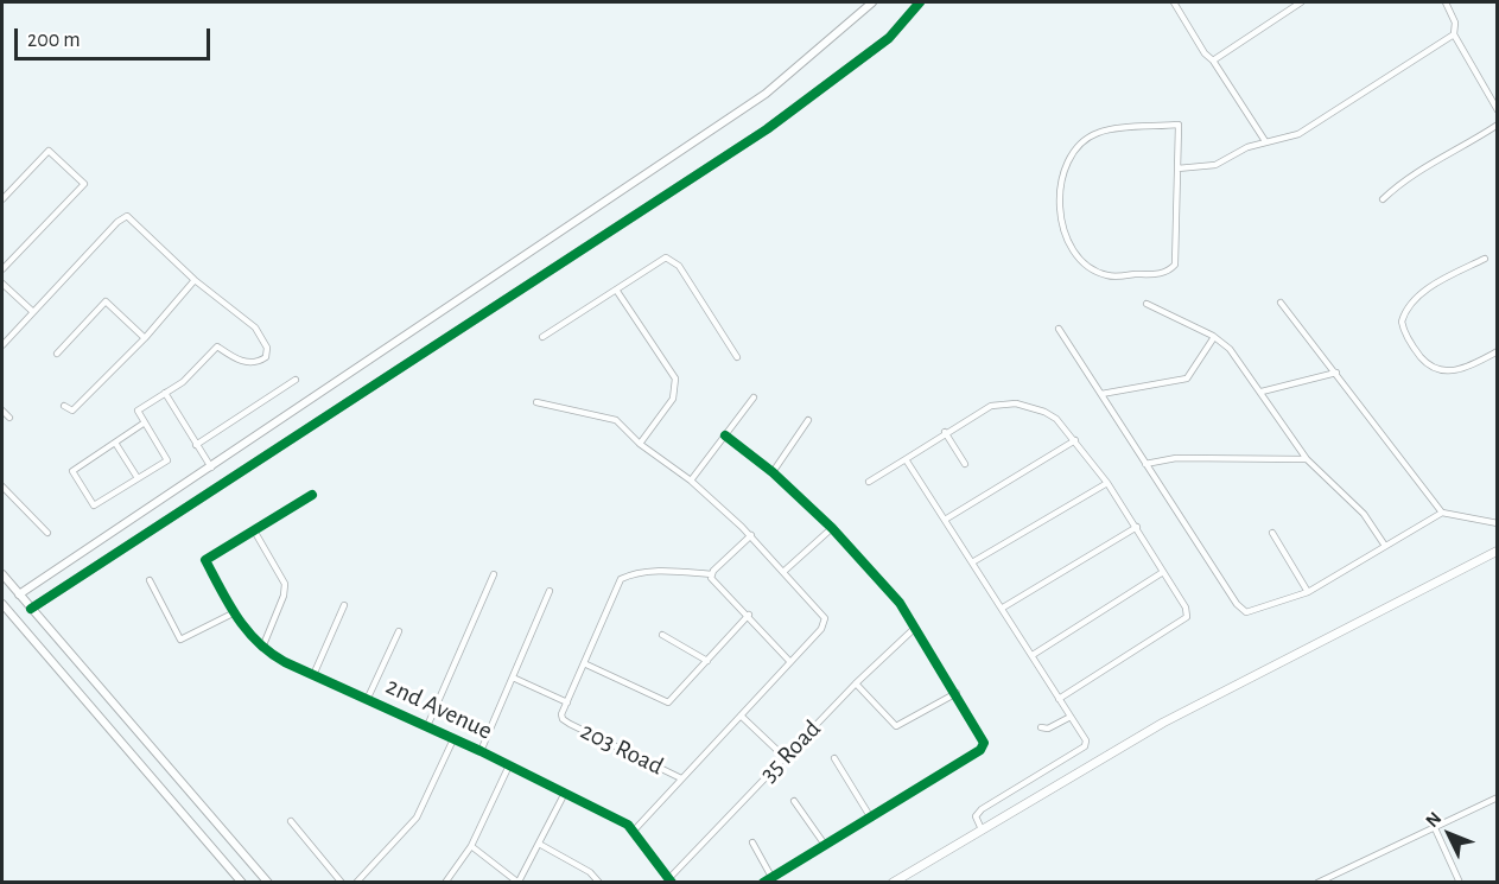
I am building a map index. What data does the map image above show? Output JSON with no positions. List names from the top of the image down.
{
  "streets": {
    "street": ["2nd Avenue", "203 Road", "35 Road"]
  },
  "crossings": [
    ["2nd Avenue", "35 Road"]
  ],
  "scale_bar": "200 m",
  "north": "top left"
}
